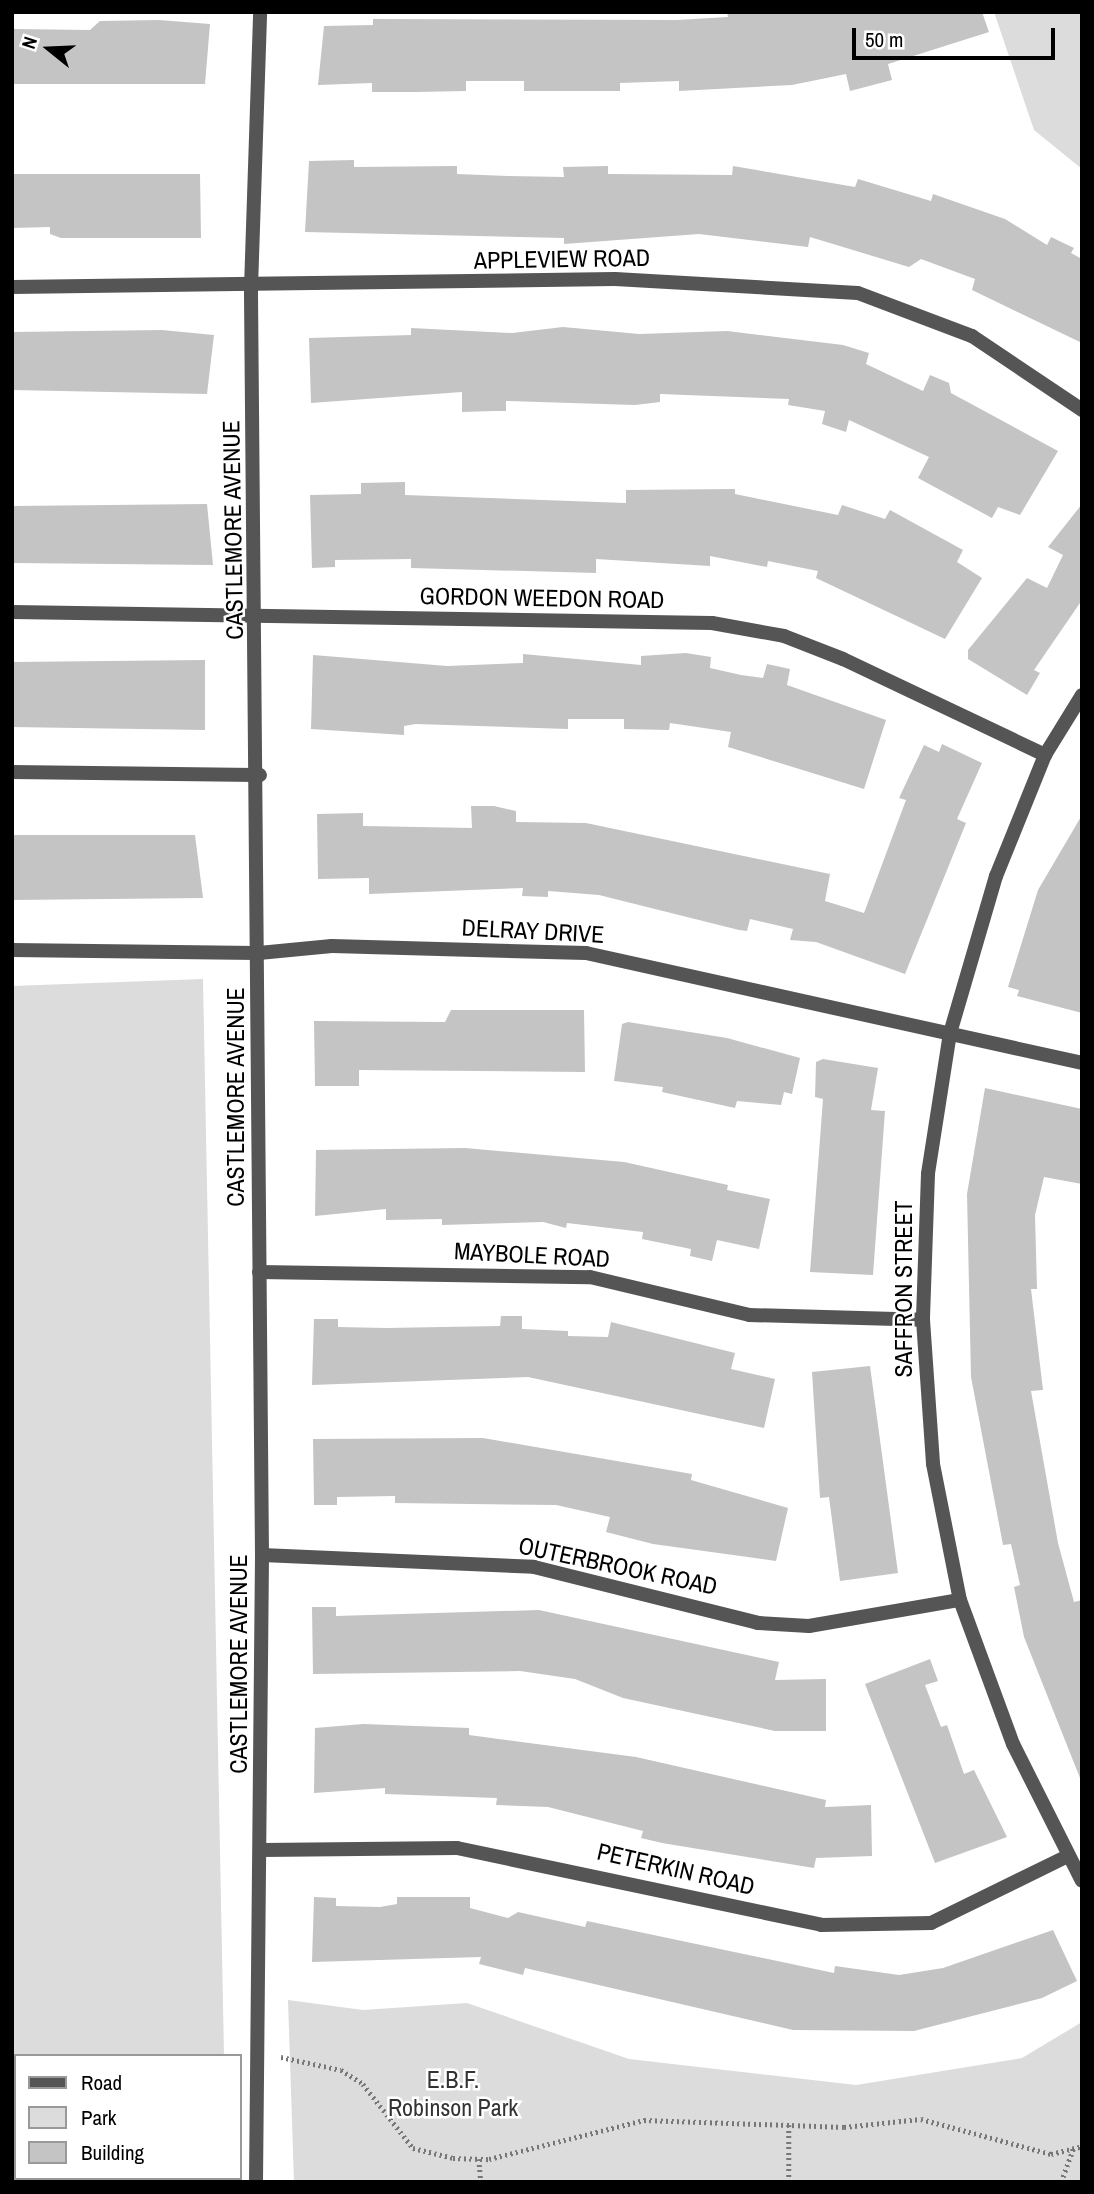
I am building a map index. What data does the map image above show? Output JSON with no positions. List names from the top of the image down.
{
  "streets": {
    "street": [
      "APPLEVIEW ROAD",
      "CASTLEMORE AVENUE",
      "GORDON WEEDON ROAD",
      "DELRAY DRIVE",
      "MAYBOLE ROAD",
      "SAFFRON STREET",
      "OUTERBROOK ROAD",
      "PETERKIN ROAD"
    ]
  },
  "crossings": [
    ["APPLEVIEW ROAD", "CASTLEMORE AVENUE"],
    ["CASTLEMORE AVENUE", "GORDON WEEDON ROAD"],
    ["CASTLEMORE AVENUE", "DELRAY DRIVE"],
    ["CASTLEMORE AVENUE", "MAYBOLE ROAD"],
    ["CASTLEMORE AVENUE", "OUTERBROOK ROAD"],
    ["CASTLEMORE AVENUE", "PETERKIN ROAD"],
    ["GORDON WEEDON ROAD", "SAFFRON STREET"],
    ["DELRAY DRIVE", "SAFFRON STREET"],
    ["MAYBOLE ROAD", "SAFFRON STREET"],
    ["SAFFRON STREET", "OUTERBROOK ROAD"],
    ["SAFFRON STREET", "PETERKIN ROAD"]
  ],
  "parks": ["E.B.F. Robinson Park"],
  "legend": ["Road", "Park", "Building"],
  "scale_bar": "50 m",
  "north": "left"
}
